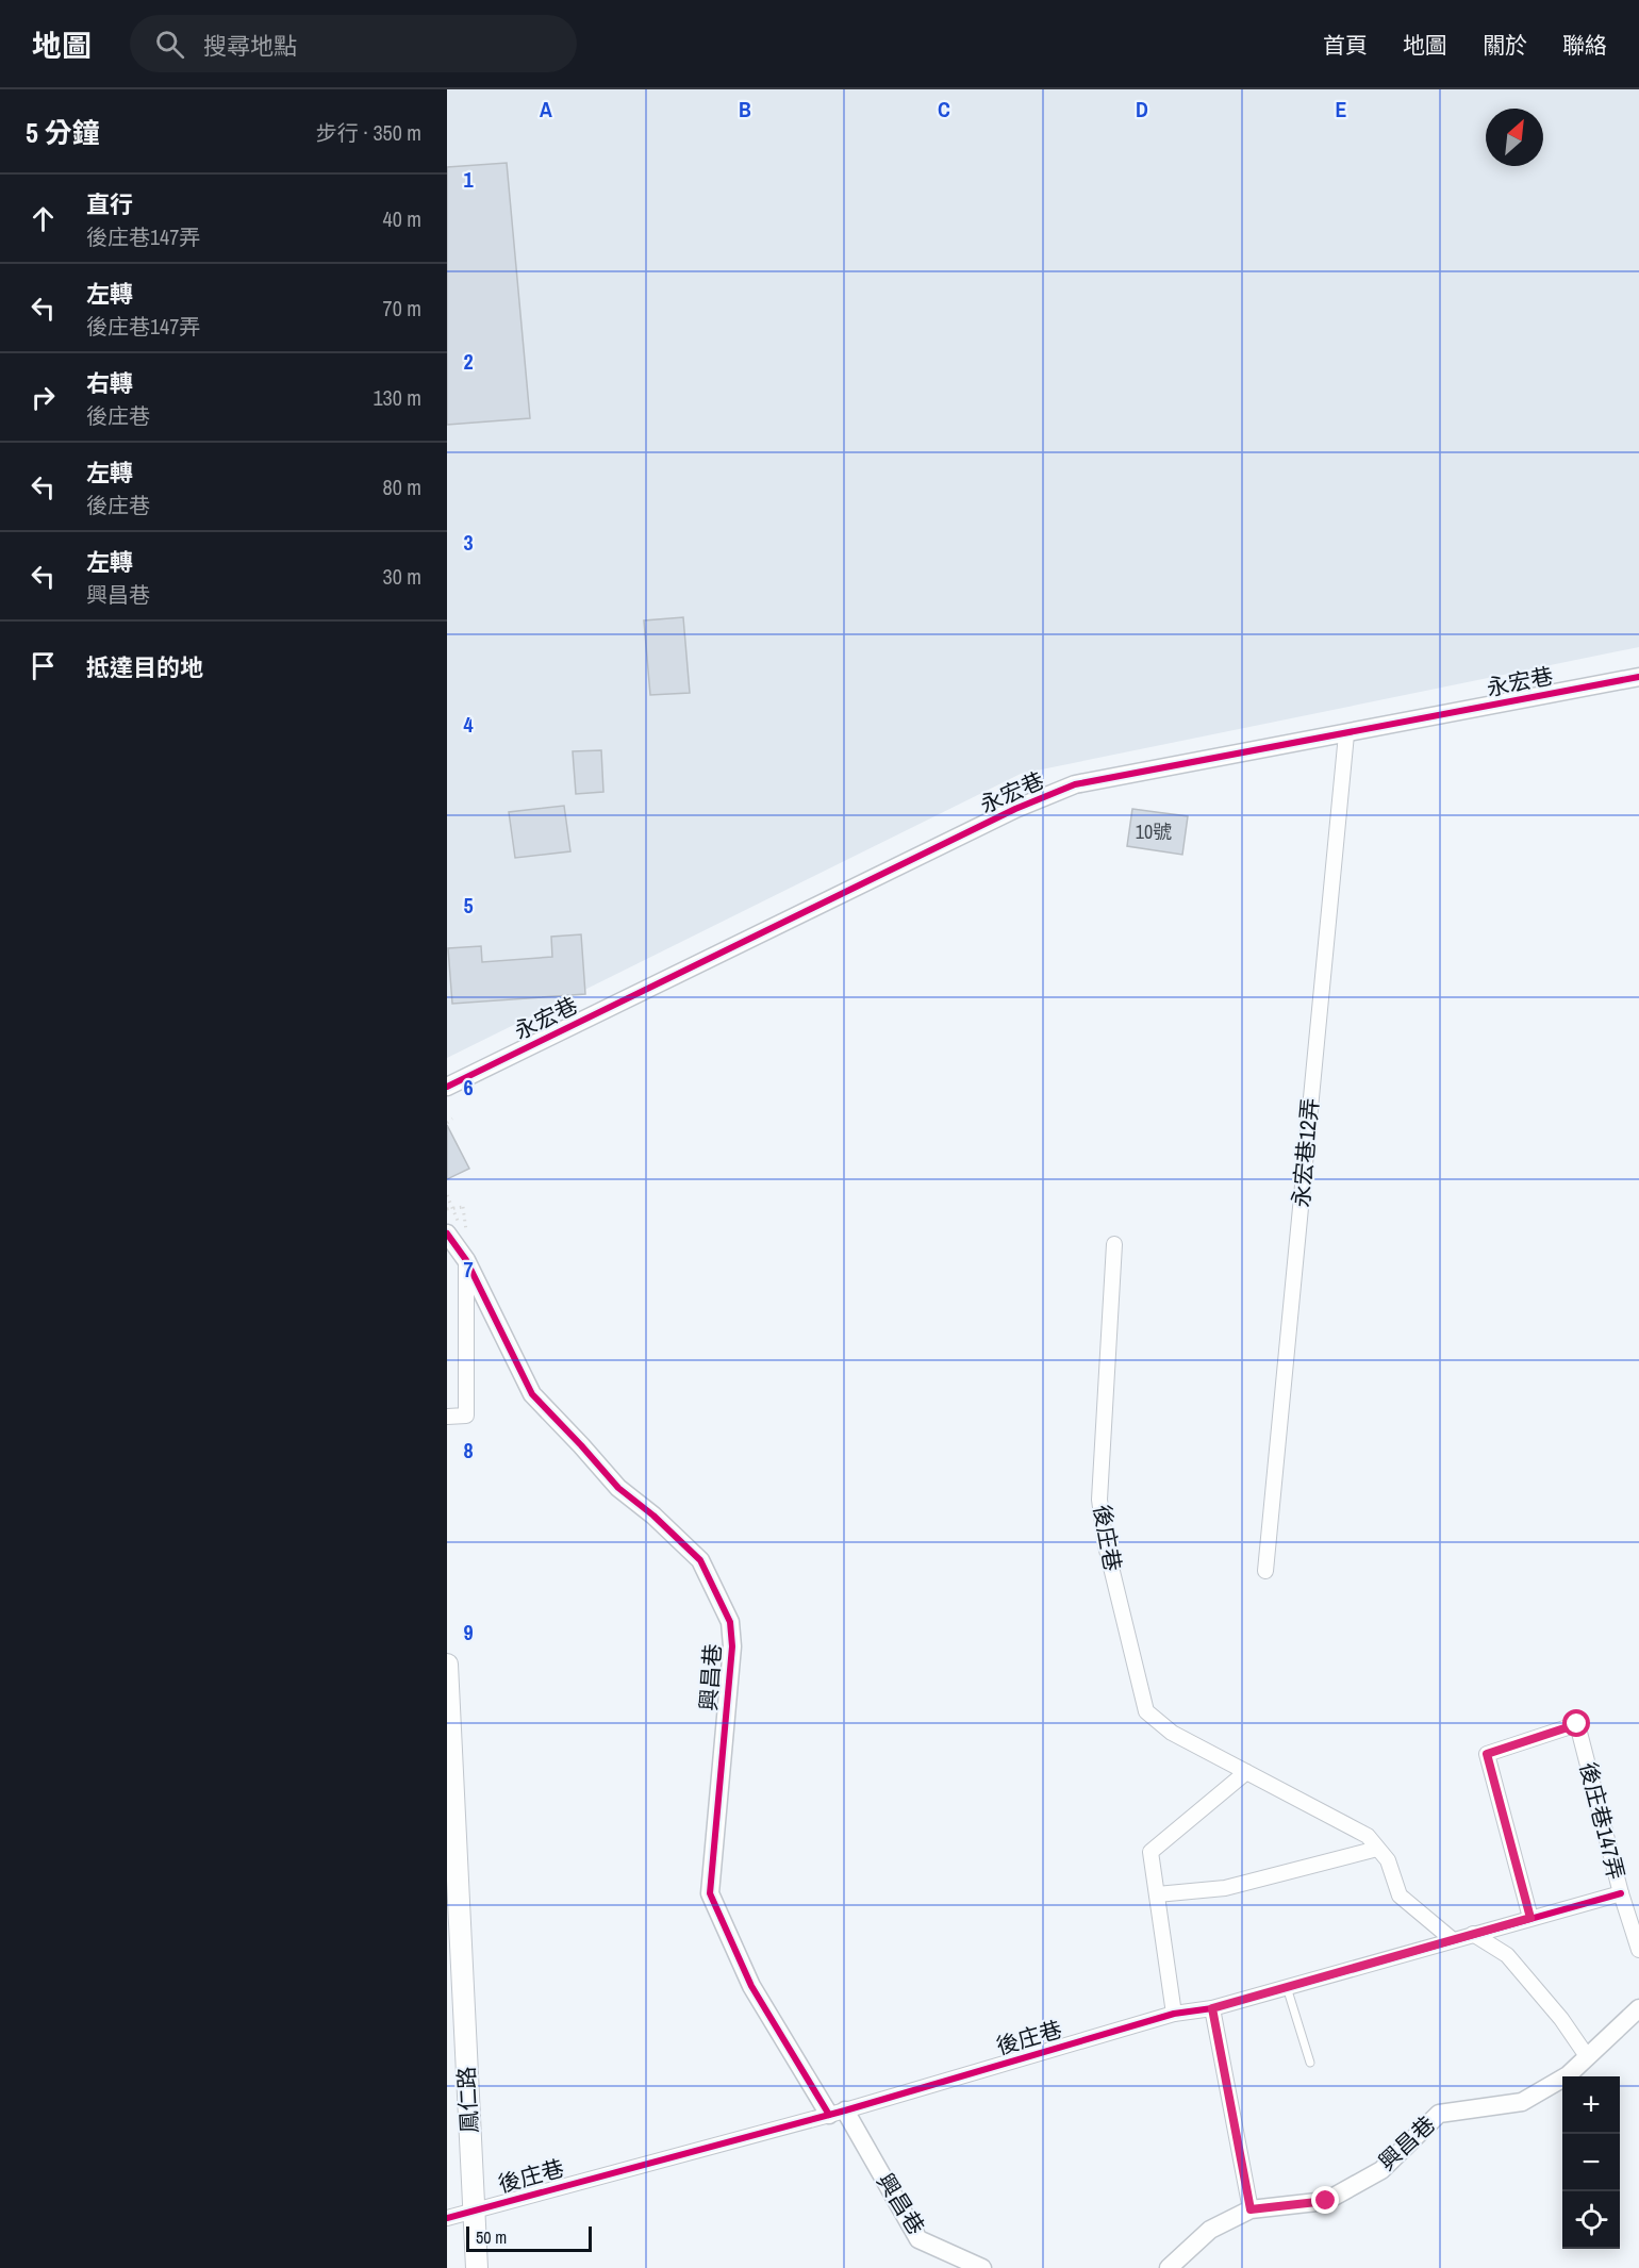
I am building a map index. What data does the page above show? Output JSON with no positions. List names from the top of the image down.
{
  "streets": {
    "main road": ["鳳仁路"],
    "street": [
      "永宏巷",
      "永宏巷12弄",
      "後庄巷",
      "興昌巷",
      "後庄巷147弄"
    ]
  },
  "crossings": [
    ["永宏巷", "永宏巷12弄"],
    ["後庄巷", "興昌巷"],
    ["後庄巷", "後庄巷147弄"],
    ["後庄巷", "鳳仁路"]
  ],
  "house_numbers": ["10號"],
  "scale_bar": "50 m",
  "north": "top right",
  "page": {
    "header": "地圖",
    "search": "搜尋地點",
    "nav": [
      "首頁",
      "地圖",
      "關於",
      "聯絡"
    ],
    "heading": ["5 分鐘", "步行 · 350 m"],
    "list": [
      ["直行", "後庄巷147弄", "40 m"],
      ["左轉", "後庄巷147弄", "70 m"],
      ["右轉", "後庄巷", "130 m"],
      ["左轉", "後庄巷", "80 m"],
      ["左轉", "興昌巷", "30 m"],
      "抵達目的地"
    ],
    "map_buttons": ["+", "−"],
    "scale": "50 m"
  },
  "grid": {
    "columns": [
      "A",
      "B",
      "C",
      "D",
      "E"
    ],
    "rows": [
      "1",
      "2",
      "3",
      "4",
      "5",
      "6",
      "7",
      "8",
      "9"
    ]
  }
}
